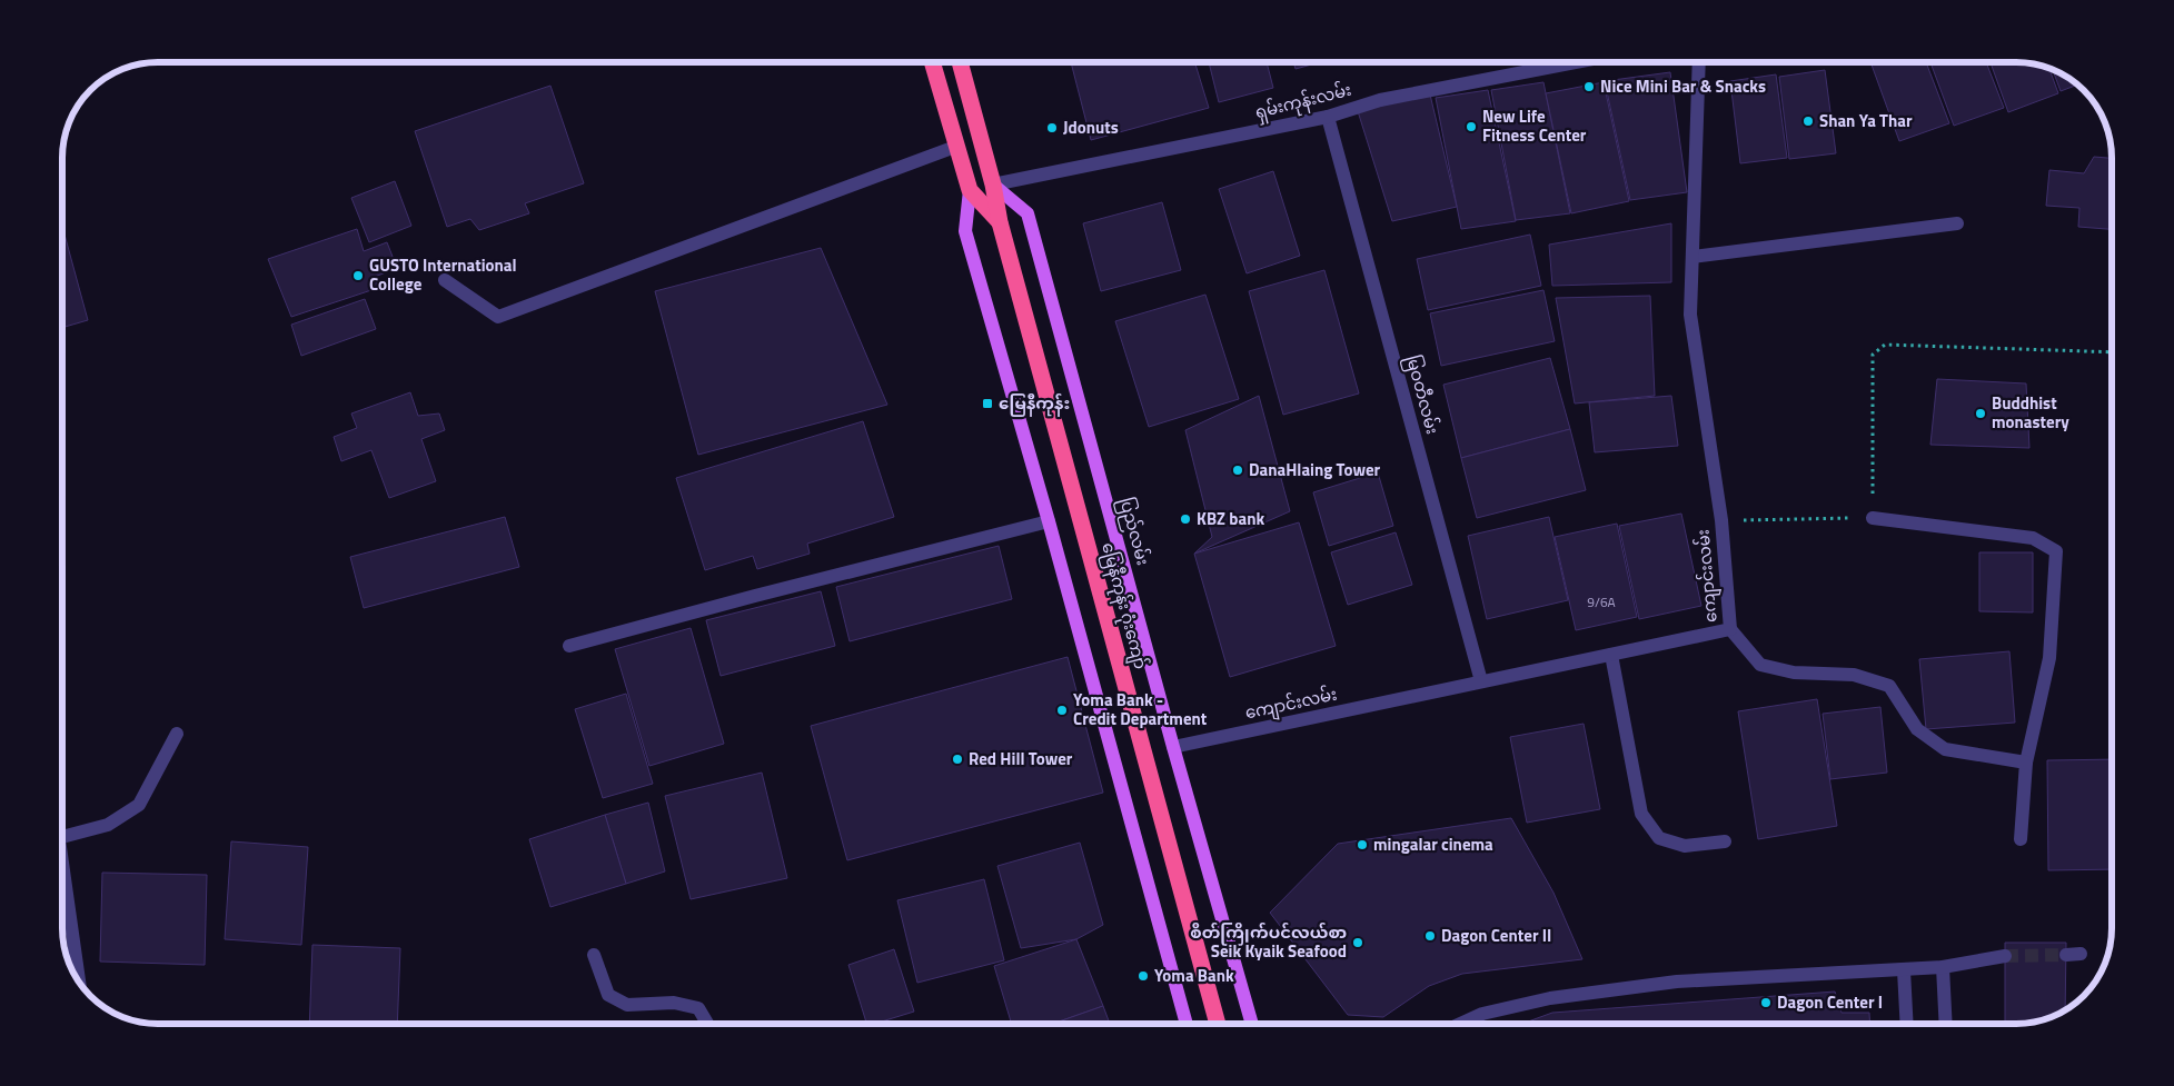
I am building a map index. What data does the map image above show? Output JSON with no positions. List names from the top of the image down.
{
  "streets": {
    "highway": ["မြေနီကုန်း ဂုံးကျော်"],
    "main road": ["ပြည်လမ်း"],
    "street": ["ရှမ်းကုန်းလမ်း", "မြဝတီလမ်း", "ကျောင်းလမ်း"]
  },
  "crossings": [
    ["ရှမ်းကုန်းလမ်း", "မြဝတီလမ်း"],
    ["ရှမ်းကုန်းလမ်း", "ပြည်လမ်း"],
    ["ရှမ်းကုန်းလမ်း", "မြေနီကုန်း ဂုံးကျော်"],
    ["မြဝတီလမ်း", "ကျောင်းလမ်း"],
    ["ပြည်လမ်း", "ကျောင်းလမ်း"],
    ["ပြည်လမ်း", "မြေနီကုန်း ဂုံးကျော်"]
  ],
  "places": {
    "other": [
      "Nice Mini Bar & Snacks",
      "Shan Ya Thar",
      "New Life Fitness Center",
      "Jdonuts",
      "GUSTO International College",
      "Buddhist monastery",
      "DanaHlaing Tower",
      "KBZ bank",
      "Yoma Bank - Credit Department",
      "Red Hill Tower",
      "mingalar cinema",
      "Dagon Center II",
      "စိတ်ကြိုက်ပင်လယ်စာ Seik Kyaik Seafood",
      "Yoma Bank",
      "Dagon Center I"
    ],
    "transit": ["မြေနီကုန်း"]
  },
  "house_numbers": ["9/6A"]
}
